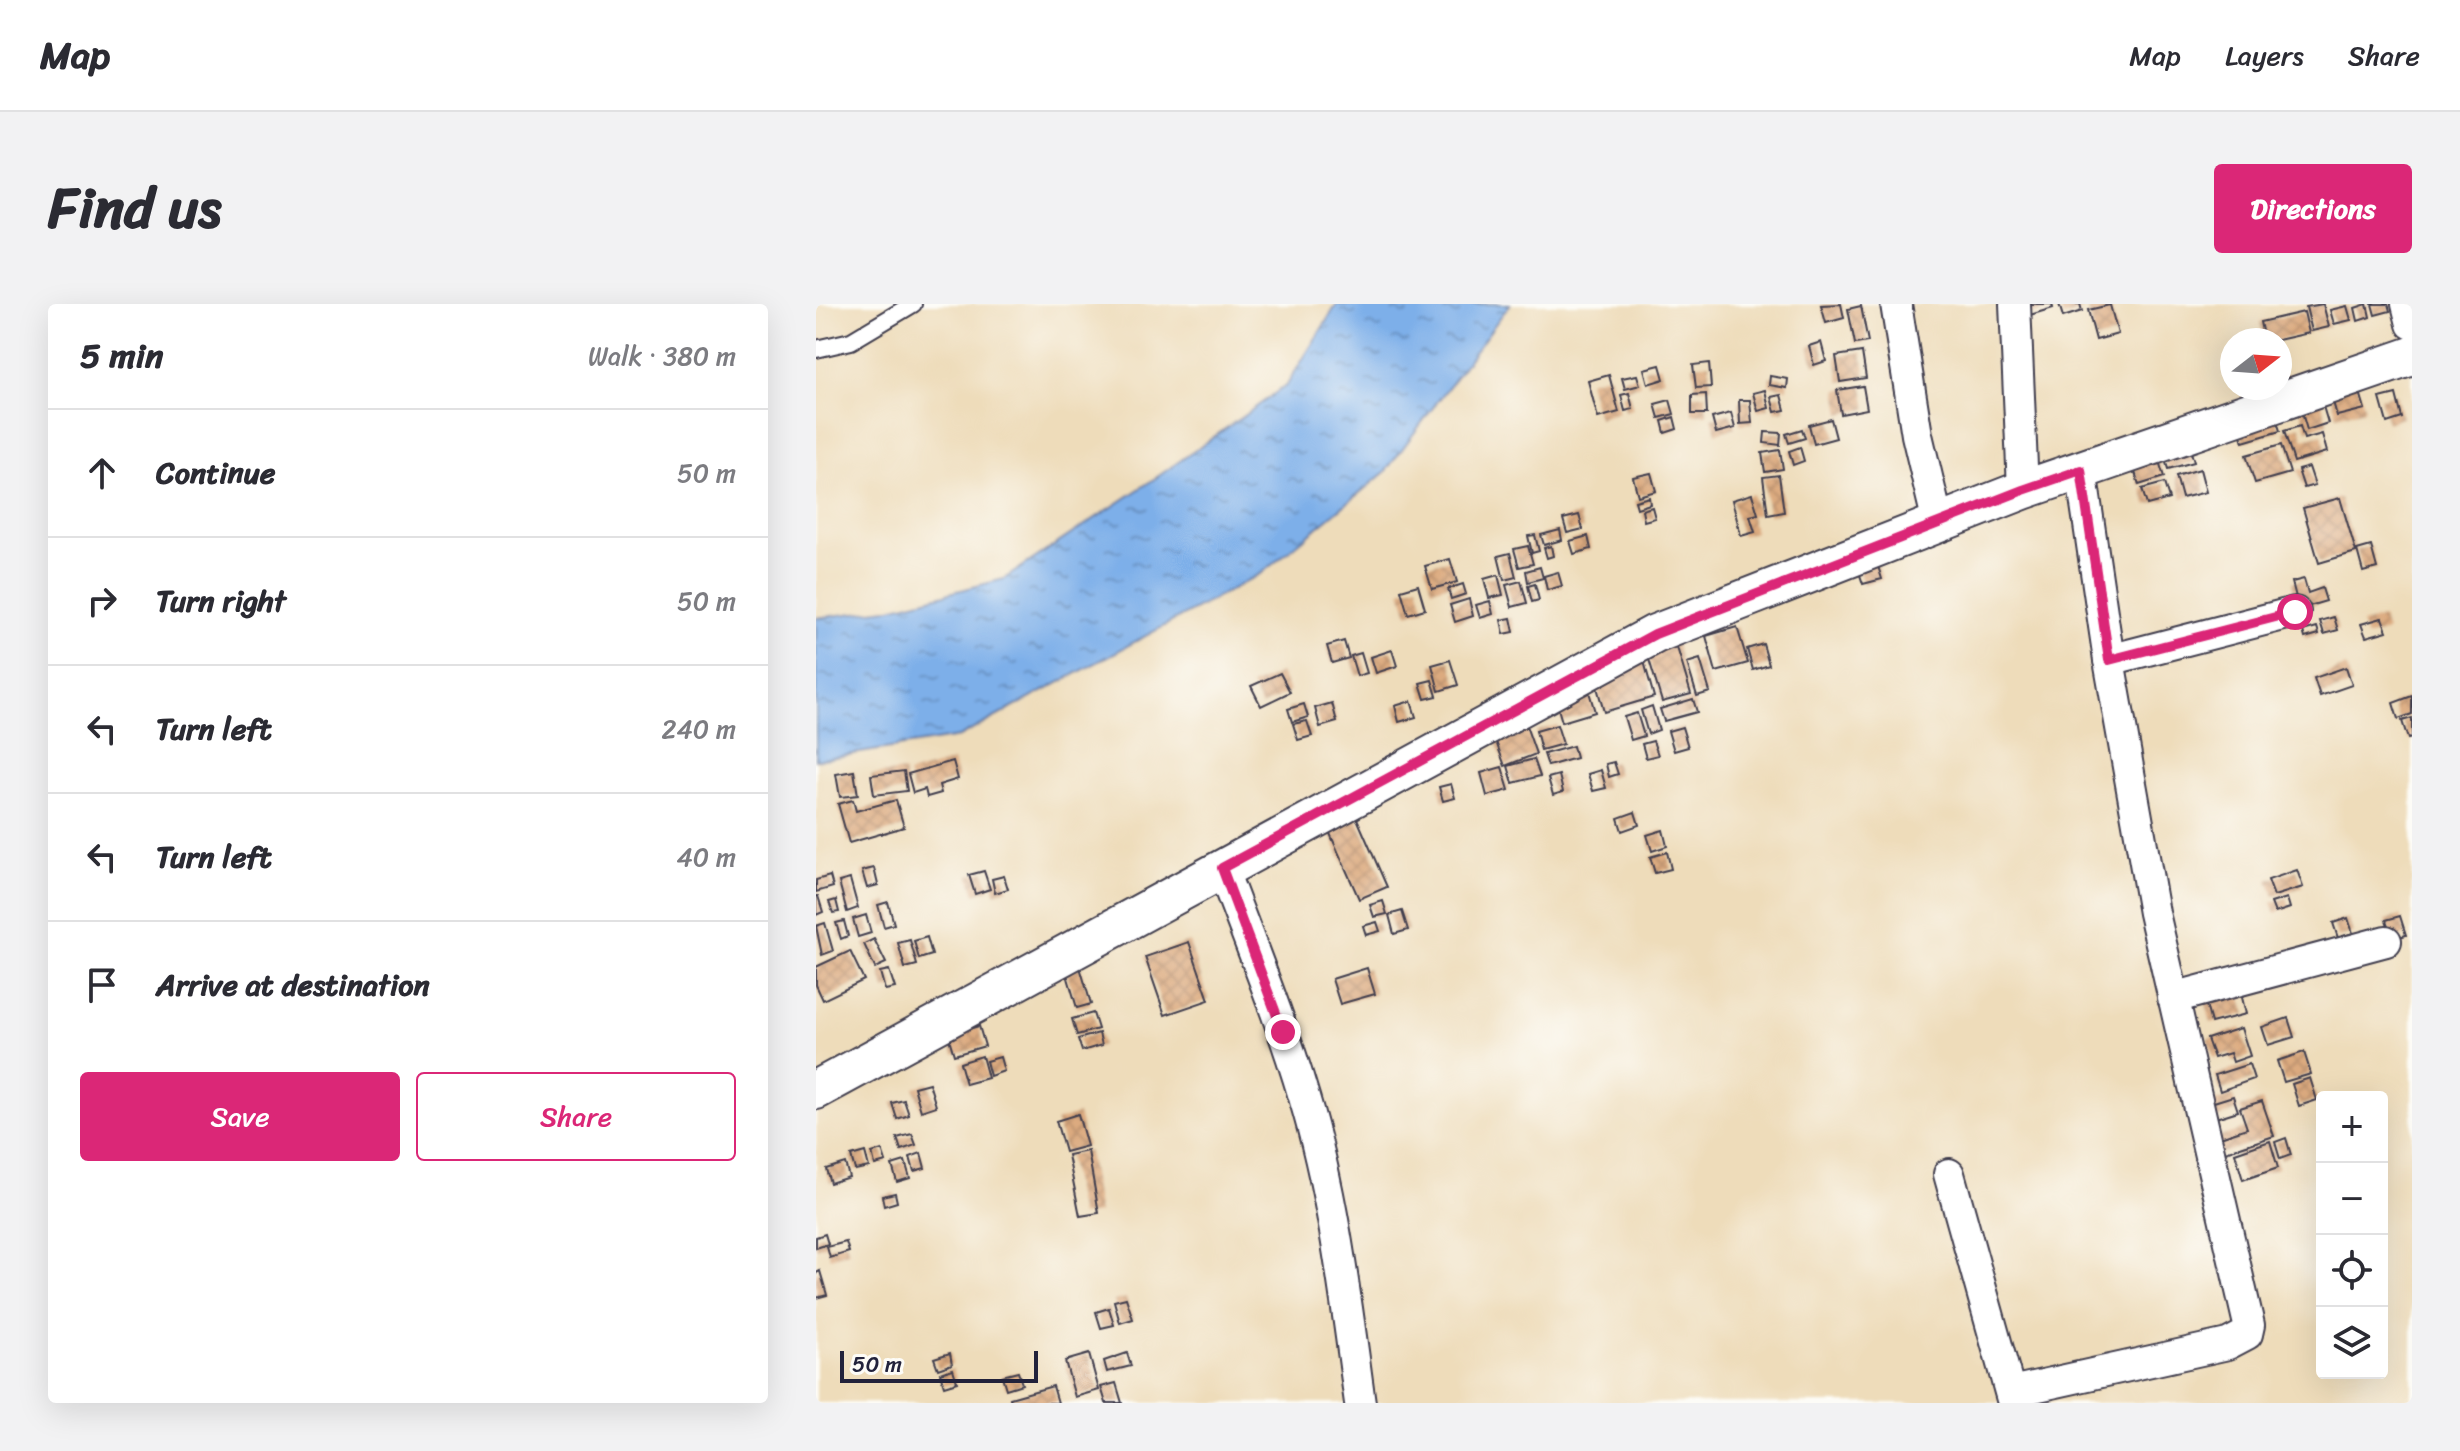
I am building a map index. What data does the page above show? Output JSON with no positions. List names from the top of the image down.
{
  "scale_bar": "50 m",
  "north": "right",
  "page": {
    "header": "Map",
    "nav": ["Map", "Layers", "Share"],
    "title": "Find us",
    "buttons": [
      "Directions",
      ["Save", "Share"]
    ],
    "heading": ["5 min", "Walk · 380 m"],
    "list": [
      ["Continue", "50 m"],
      ["Turn right", "50 m"],
      ["Turn left", "240 m"],
      ["Turn left", "40 m"],
      "Arrive at destination"
    ],
    "map_buttons": ["+", "−"],
    "scale": "50 m"
  }
}
